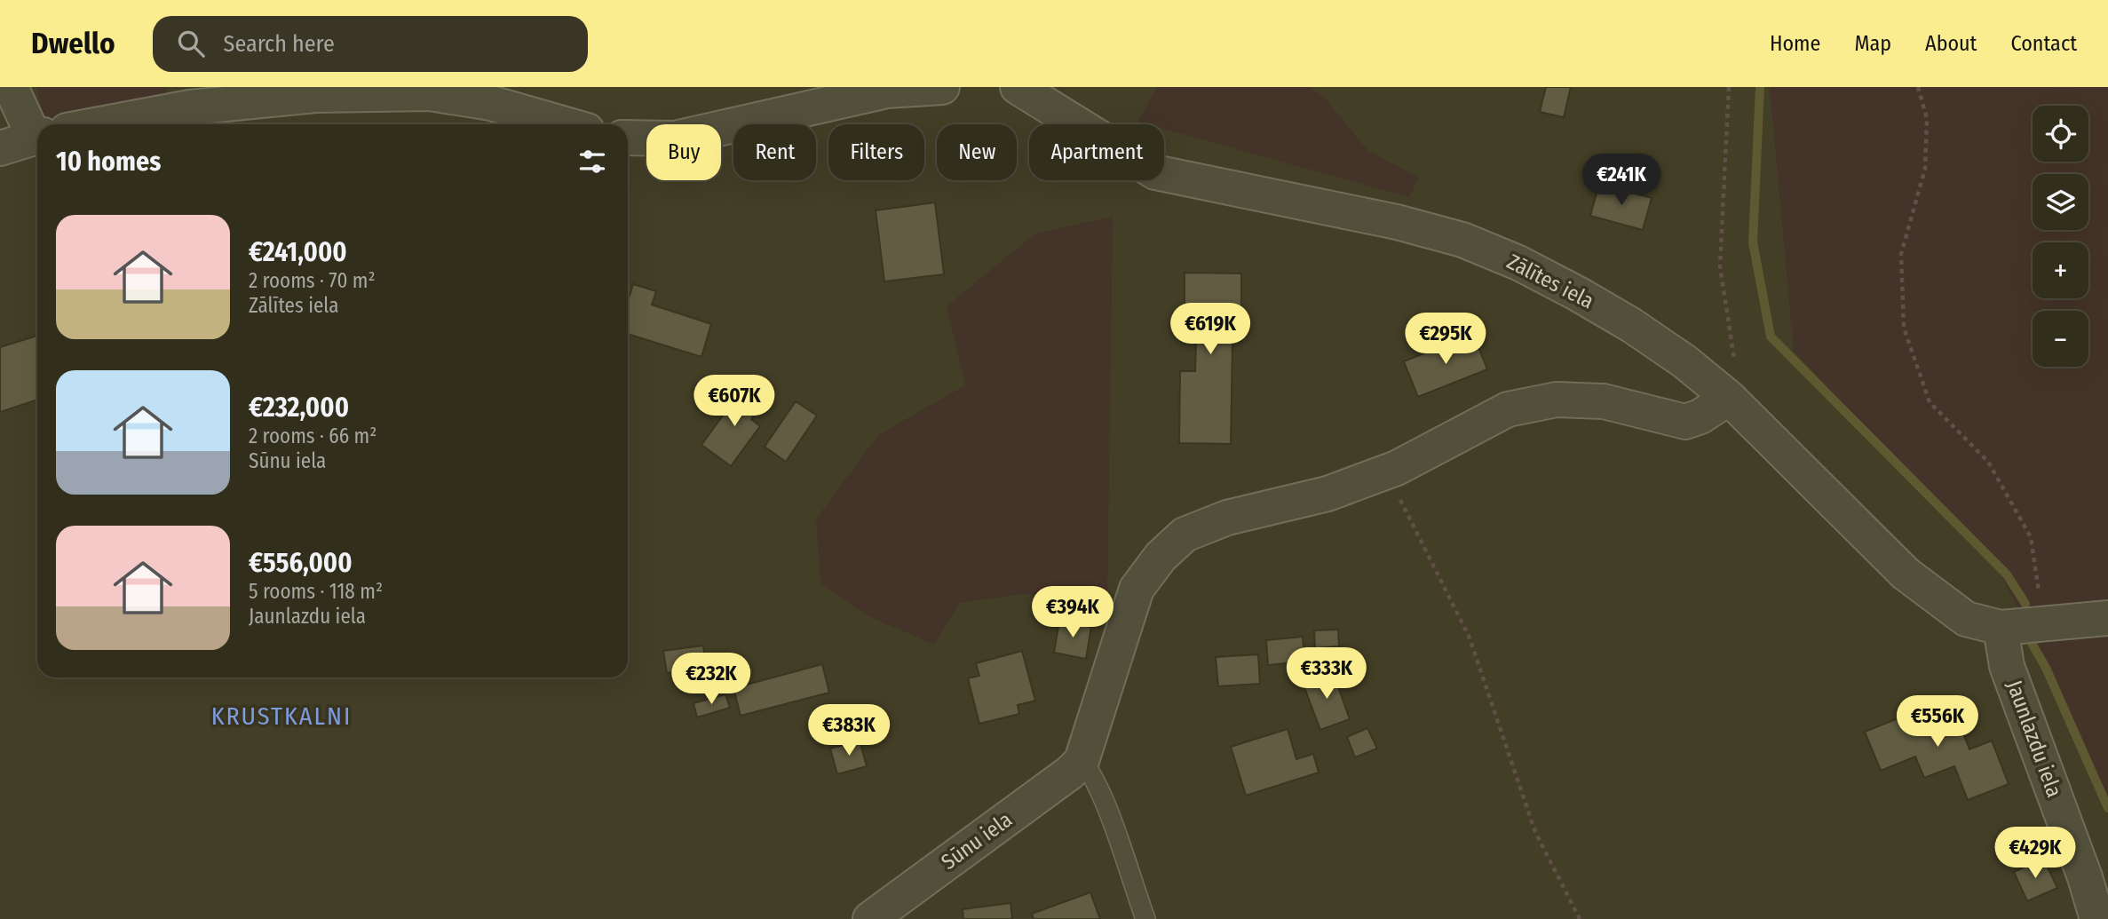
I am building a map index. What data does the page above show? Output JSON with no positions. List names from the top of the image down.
{
  "streets": {
    "street": ["Zālītes iela", "Jaunlazdu iela", "Sūnu iela"]
  },
  "crossings": [
    ["Zālītes iela", "Jaunlazdu iela"]
  ],
  "districts": ["KRUSTKALNI"],
  "page": {
    "header": "Dwello",
    "search": "Search here",
    "nav": [
      "Home",
      "Map",
      "About",
      "Contact"
    ],
    "map_buttons": ["+", "−"],
    "chip": [
      "Buy",
      "Rent",
      "Filters",
      "New",
      "Apartment"
    ],
    "heading": "10 homes",
    "price": [
      "€241K",
      "€619K",
      "€295K",
      "€607K",
      "€394K",
      "€333K",
      "€232K",
      "€556K",
      "€383K",
      "€429K"
    ],
    "list": [
      {
        "name": "€241,000",
        "note": "2 rooms · 70 m² · Zālītes iela"
      },
      {
        "name": "€232,000",
        "note": "2 rooms · 66 m² · Sūnu iela"
      },
      {
        "name": "€556,000",
        "note": "5 rooms · 118 m² · Jaunlazdu iela"
      }
    ]
  }
}
